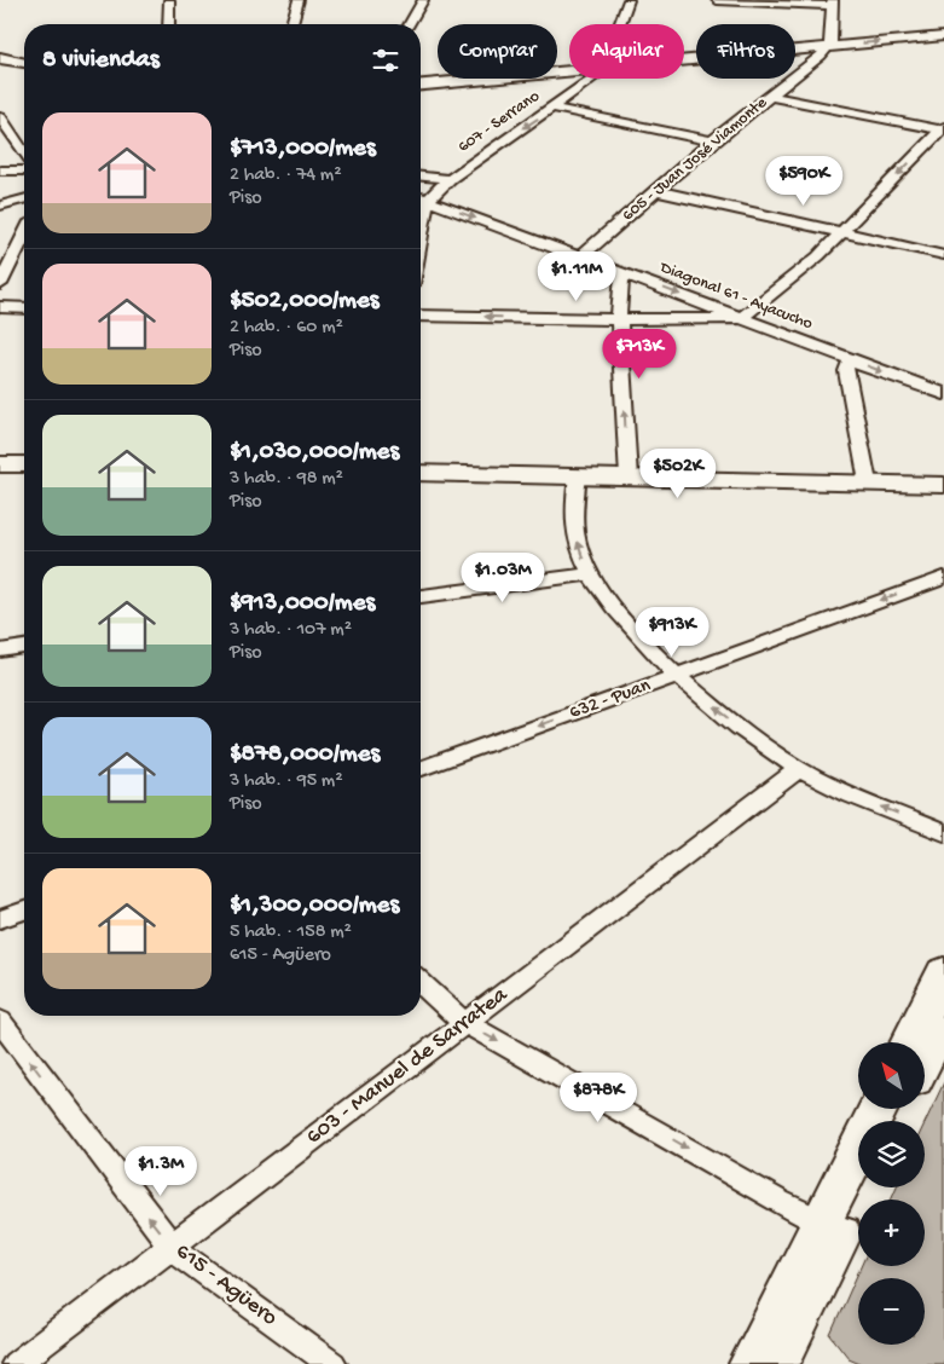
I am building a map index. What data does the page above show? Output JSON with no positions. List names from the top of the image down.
{
  "streets": {
    "street": [
      "607 - Serrano",
      "605 - Juan José Viamonte",
      "Diagonal 61 - Ayacucho",
      "632 - Puan",
      "603 - Manuel de Sarratea",
      "615 - Agüero"
    ]
  },
  "crossings": [
    ["605 - Juan José Viamonte", "Diagonal 61 - Ayacucho"],
    ["603 - Manuel de Sarratea", "615 - Agüero"]
  ],
  "one_way": ["607 - Serrano", "615 - Agüero"],
  "north": "top left",
  "page": {
    "chip": ["Comprar", "Alquilar", "Filtros"],
    "heading": "8 viviendas",
    "list": [
      {
        "name": "$713,000/mes",
        "note": "2 hab. · 74 m² · Piso"
      },
      {
        "name": "$502,000/mes",
        "note": "2 hab. · 60 m² · Piso"
      },
      {
        "name": "$1,030,000/mes",
        "note": "3 hab. · 98 m² · Piso"
      },
      {
        "name": "$913,000/mes",
        "note": "3 hab. · 107 m² · Piso"
      },
      {
        "name": "$878,000/mes",
        "note": "3 hab. · 95 m² · Piso"
      },
      {
        "name": "$1,300,000/mes",
        "note": "5 hab. · 158 m² · 615 - Agüero"
      }
    ],
    "price": [
      "$590K",
      "$1.11M",
      "$713K",
      "$502K",
      "$1.03M",
      "$913K",
      "$878K",
      "$1.3M"
    ],
    "map_buttons": ["+", "−"]
  }
}
